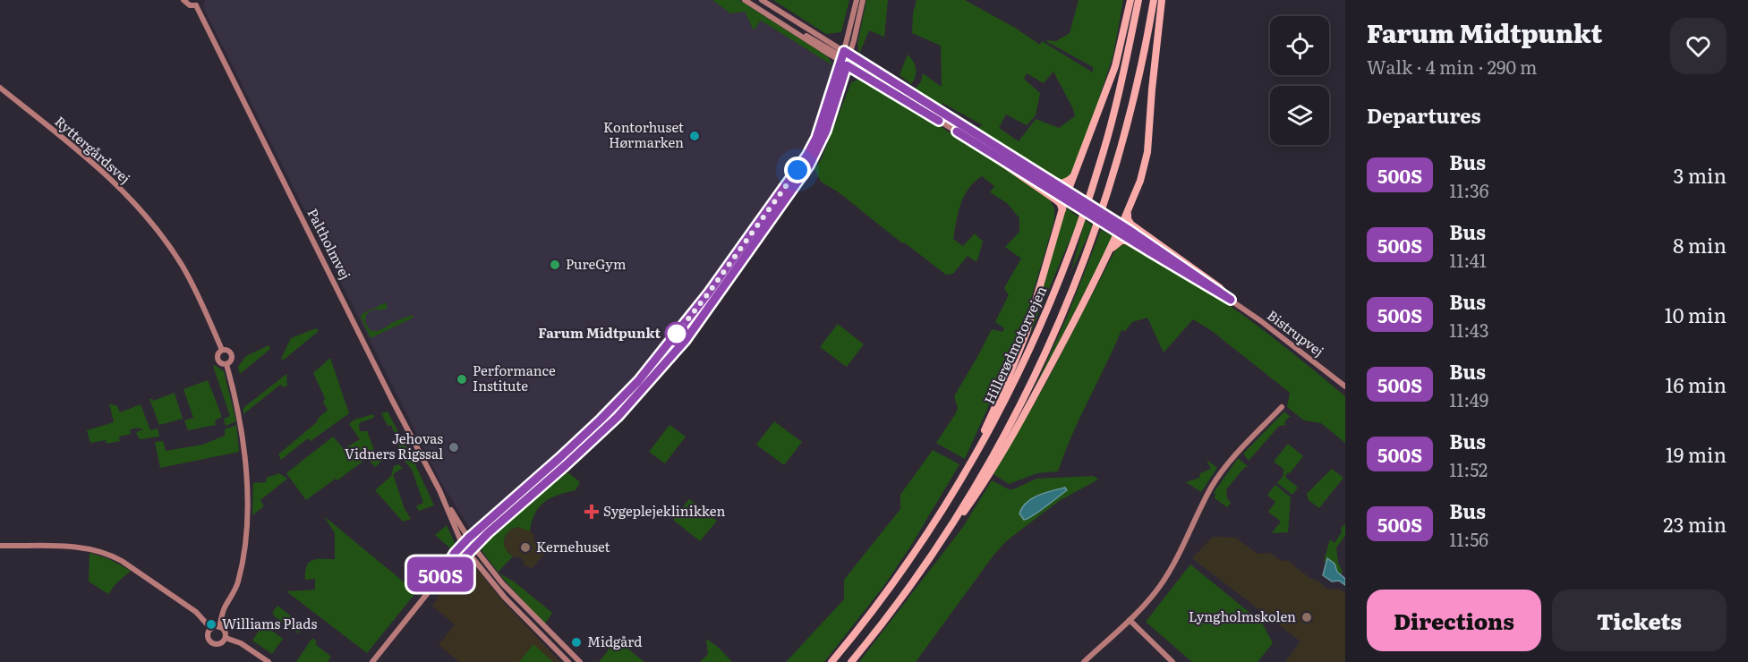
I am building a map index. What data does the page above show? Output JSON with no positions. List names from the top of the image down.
{
  "streets": {
    "highway": ["Hillerødmotorvejen"],
    "street": ["Ryttergårdsvej", "Paltholmvej", "Bistrupvej"]
  },
  "places": {
    "other": [
      "Kontorhuset Hørmarken",
      "PureGym",
      "Farum Midtpunkt",
      "Performance Institute",
      "Jehovas Vidners Rigssal",
      "Kernehuset",
      "Lyngholmskolen",
      "Williams Plads",
      "Midgård"
    ],
    "health": ["Sygeplejeklinikken"]
  },
  "lines": ["bus line 500S"],
  "page": {
    "on_map": "500S",
    "heading": [
      ["Farum Midtpunkt", "Walk · 4 min · 290 m"],
      "Departures"
    ],
    "list": [
      {
        "mark": "500S",
        "name": "Bus",
        "note": "11:36",
        "value": "3 min"
      },
      {
        "mark": "500S",
        "name": "Bus",
        "note": "11:41",
        "value": "8 min"
      },
      {
        "mark": "500S",
        "name": "Bus",
        "note": "11:43",
        "value": "10 min"
      },
      {
        "mark": "500S",
        "name": "Bus",
        "note": "11:49",
        "value": "16 min"
      },
      {
        "mark": "500S",
        "name": "Bus",
        "note": "11:52",
        "value": "19 min"
      },
      {
        "mark": "500S",
        "name": "Bus",
        "note": "11:56",
        "value": "23 min"
      }
    ],
    "buttons": ["Directions", "Tickets"]
  }
}
